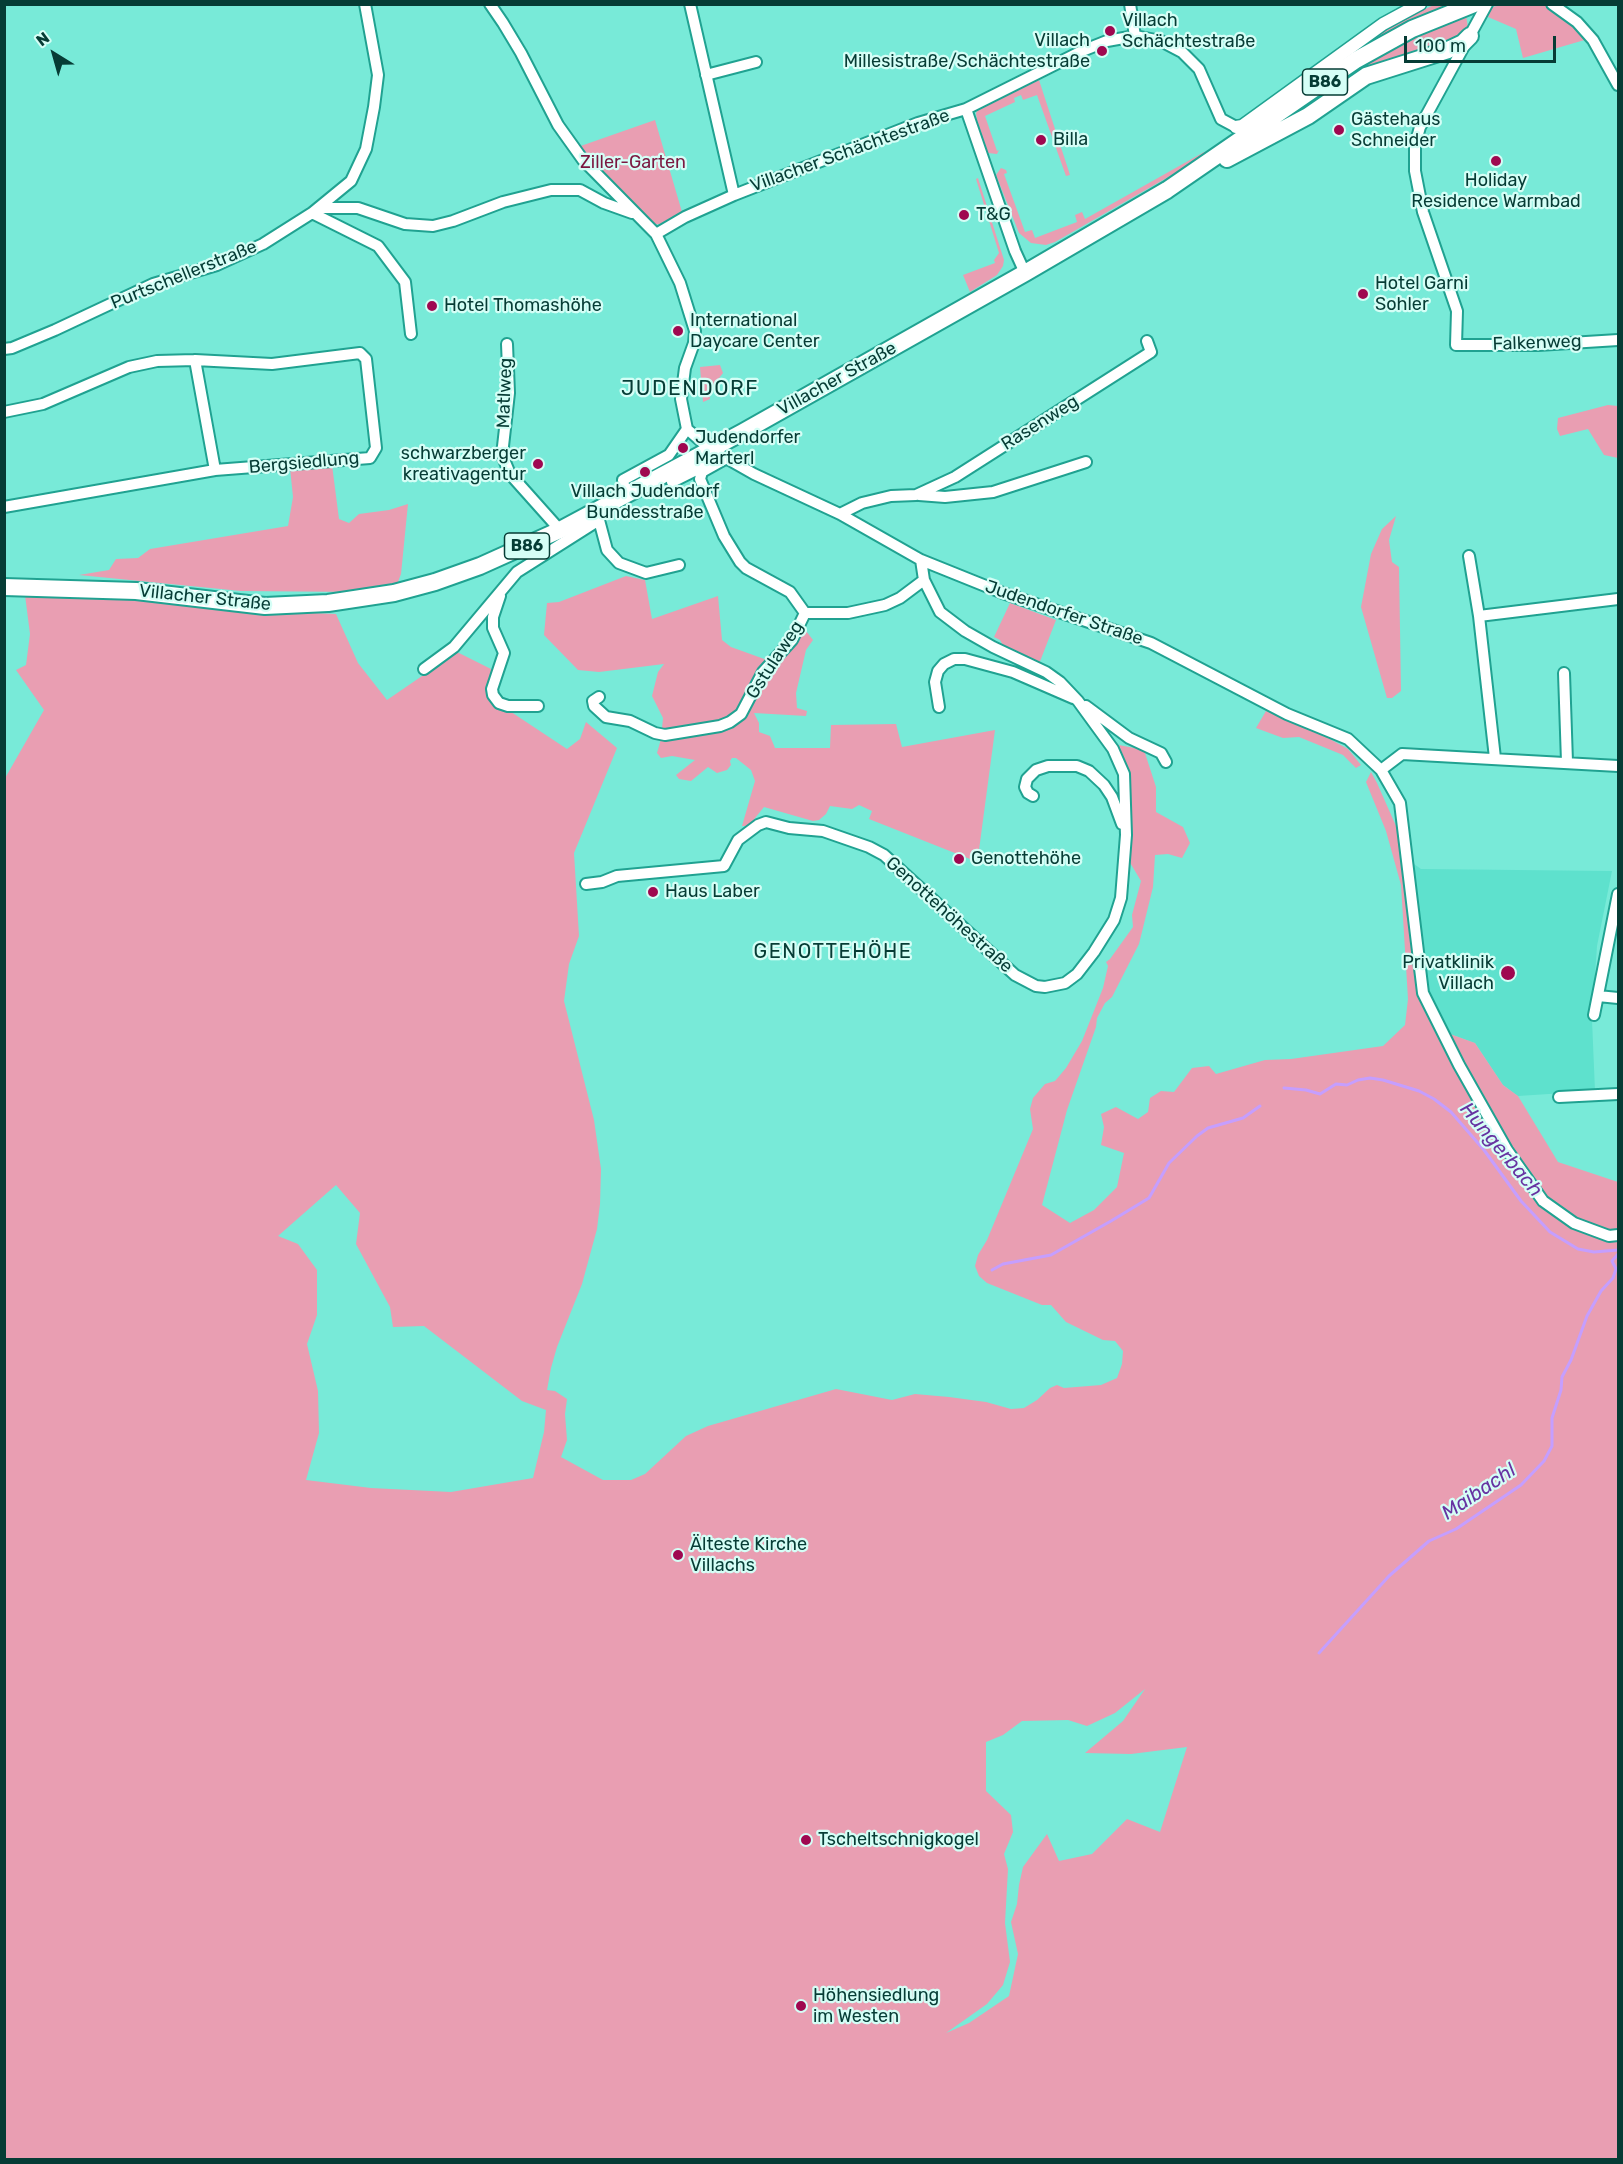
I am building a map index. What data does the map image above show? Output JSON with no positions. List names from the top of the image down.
{
  "streets": {
    "main road": ["B86", "Villacher Straße"],
    "street": [
      "Villacher Schächtestraße",
      "Purtschellerstraße",
      "Falkenweg",
      "Matlweg",
      "Rasenweg",
      "Bergsiedlung",
      "Judendorfer Straße",
      "Gstulaweg",
      "Genottehöhestraße"
    ]
  },
  "crossings": [
    ["Villacher Schächtestraße", "Villacher Straße"],
    ["Villacher Straße", "Matlweg"],
    ["Villacher Straße", "Judendorfer Straße"],
    ["Rasenweg", "Judendorfer Straße"],
    ["Judendorfer Straße", "Genottehöhestraße"],
    ["Gstulaweg", "Genottehöhestraße"]
  ],
  "districts": ["JUDENDORF", "GENOTTEHÖHE"],
  "water": ["Hungerbach", "Maibachl"],
  "parks": ["Ziller-Garten"],
  "places": [
    "Villach Schächtestraße",
    "Villach Millesistraße/Schächtestraße",
    "Gästehaus Schneider",
    "Billa",
    "Holiday Residence Warmbad",
    "T&G",
    "Hotel Garni Sohler",
    "Hotel Thomashöhe",
    "International Daycare Center",
    "Judendorfer Marterl",
    "schwarzberger kreativagentur",
    "Villach Judendorf Bundesstraße",
    "Genottehöhe",
    "Haus Laber",
    "Privatklinik Villach",
    "Älteste Kirche Villachs",
    "Tscheltschnigkogel",
    "Höhensiedlung im Westen"
  ],
  "scale_bar": "100 m",
  "north": "top left"
}
